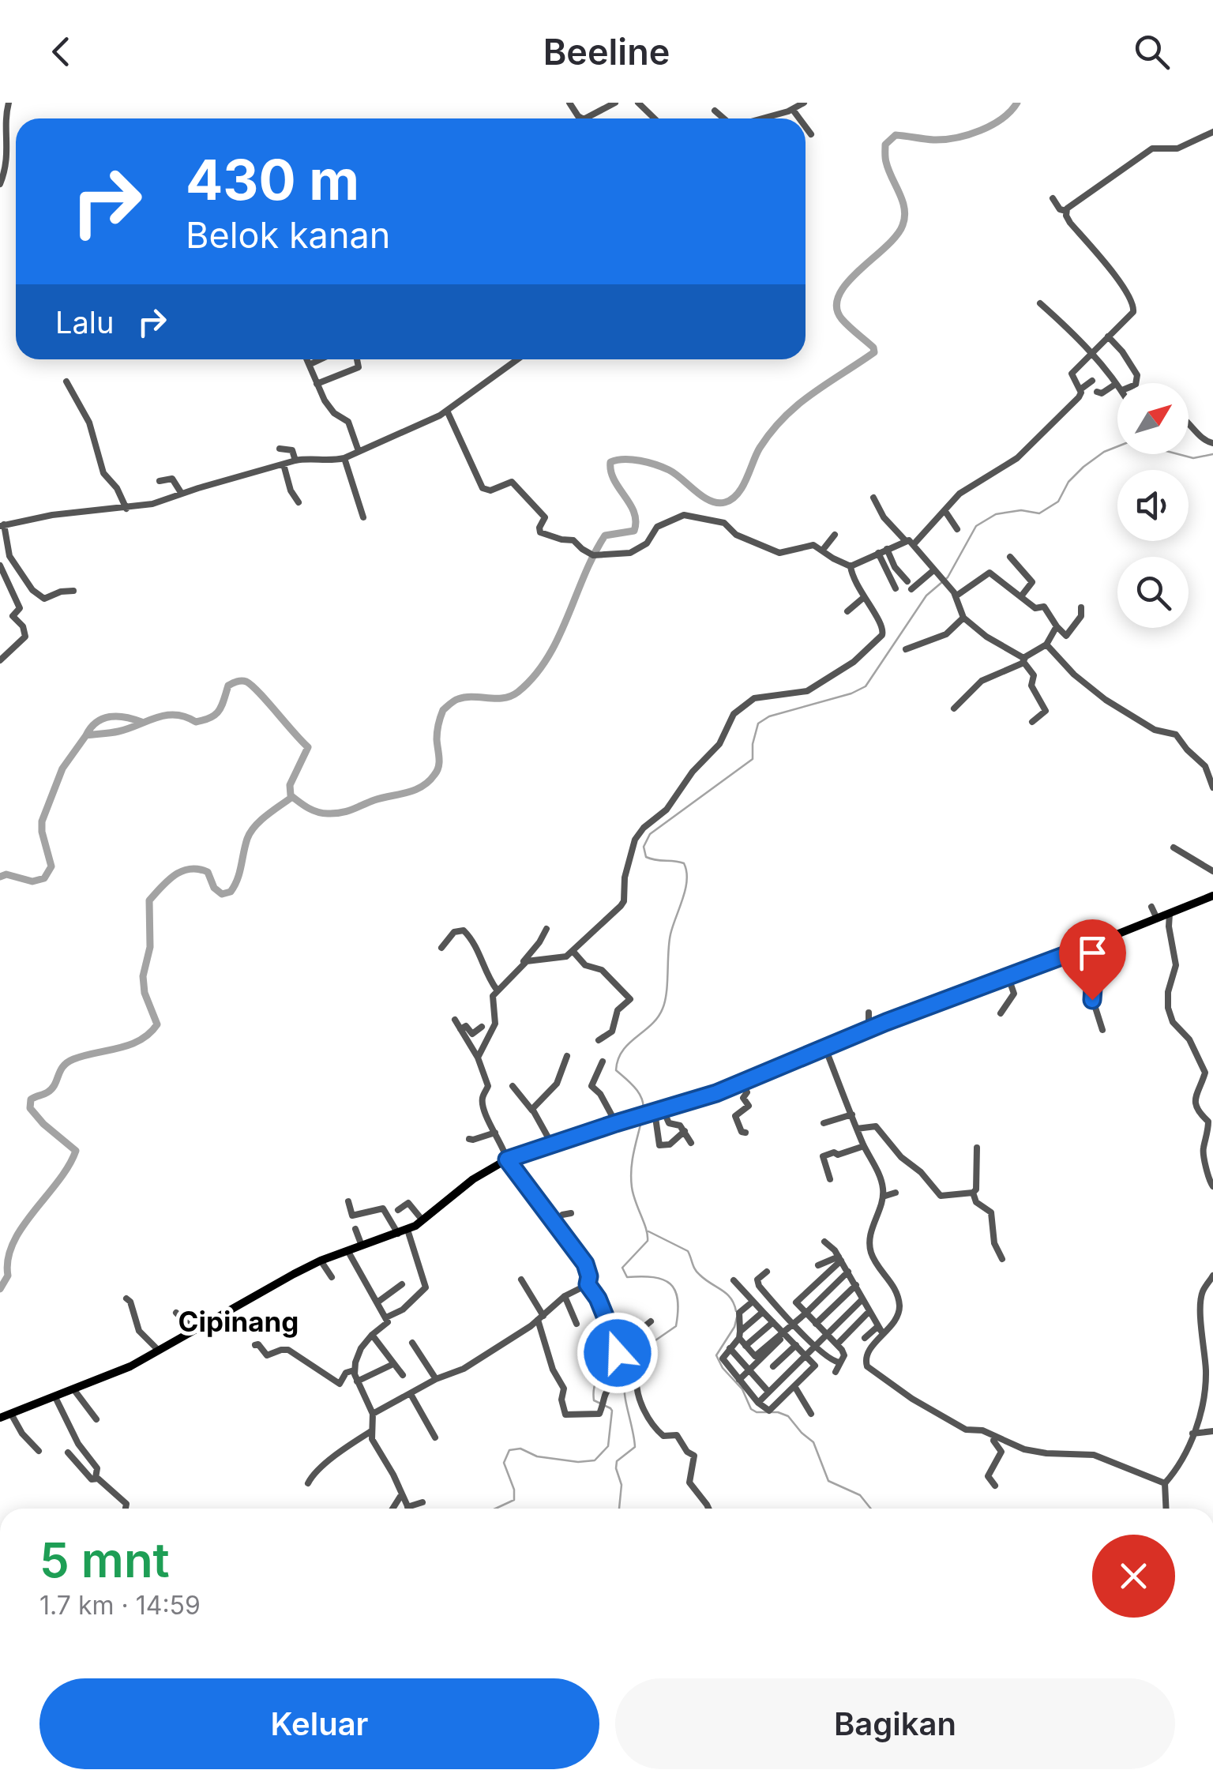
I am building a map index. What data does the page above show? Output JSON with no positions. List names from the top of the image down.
{
  "districts": ["Cipinang"],
  "north": "top right",
  "page": {
    "header": "Beeline",
    "turn": ["430 m", "Belok kanan"],
    "then": "Lalu",
    "heading": ["5 mnt", "1.7 km · 14:59"],
    "buttons": ["Keluar", "Bagikan"]
  }
}
